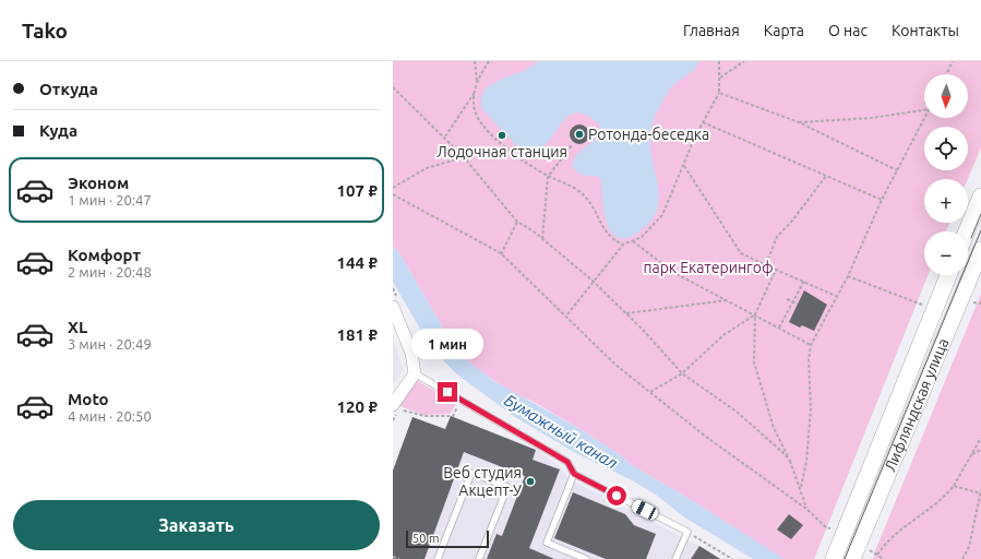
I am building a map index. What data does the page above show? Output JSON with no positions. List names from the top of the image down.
{
  "streets": {
    "street": ["Лифляндская улица"]
  },
  "water": ["Бумажный канал"],
  "parks": ["парк Екатерингоф"],
  "places": ["Ротонда-беседка", "Лодочная станция", "Веб студия Акцепт-У"],
  "scale_bar": "50 m",
  "north": "bottom",
  "page": {
    "header": "Tako",
    "nav": [
      "Главная",
      "Карта",
      "О нас",
      "Контакты"
    ],
    "banner": ["Откуда", "Куда"],
    "map_buttons": ["+", "−"],
    "list": [
      {
        "name": "Эконом",
        "note": "1 мин · 20:47",
        "value": "107 ₽"
      },
      {
        "name": "Комфорт",
        "note": "2 мин · 20:48",
        "value": "144 ₽"
      },
      {
        "name": "XL",
        "note": "3 мин · 20:49",
        "value": "181 ₽"
      },
      {
        "name": "Moto",
        "note": "4 мин · 20:50",
        "value": "120 ₽"
      }
    ],
    "bubble": "1 мин",
    "buttons": "Заказать",
    "scale": "50 m"
  }
}
